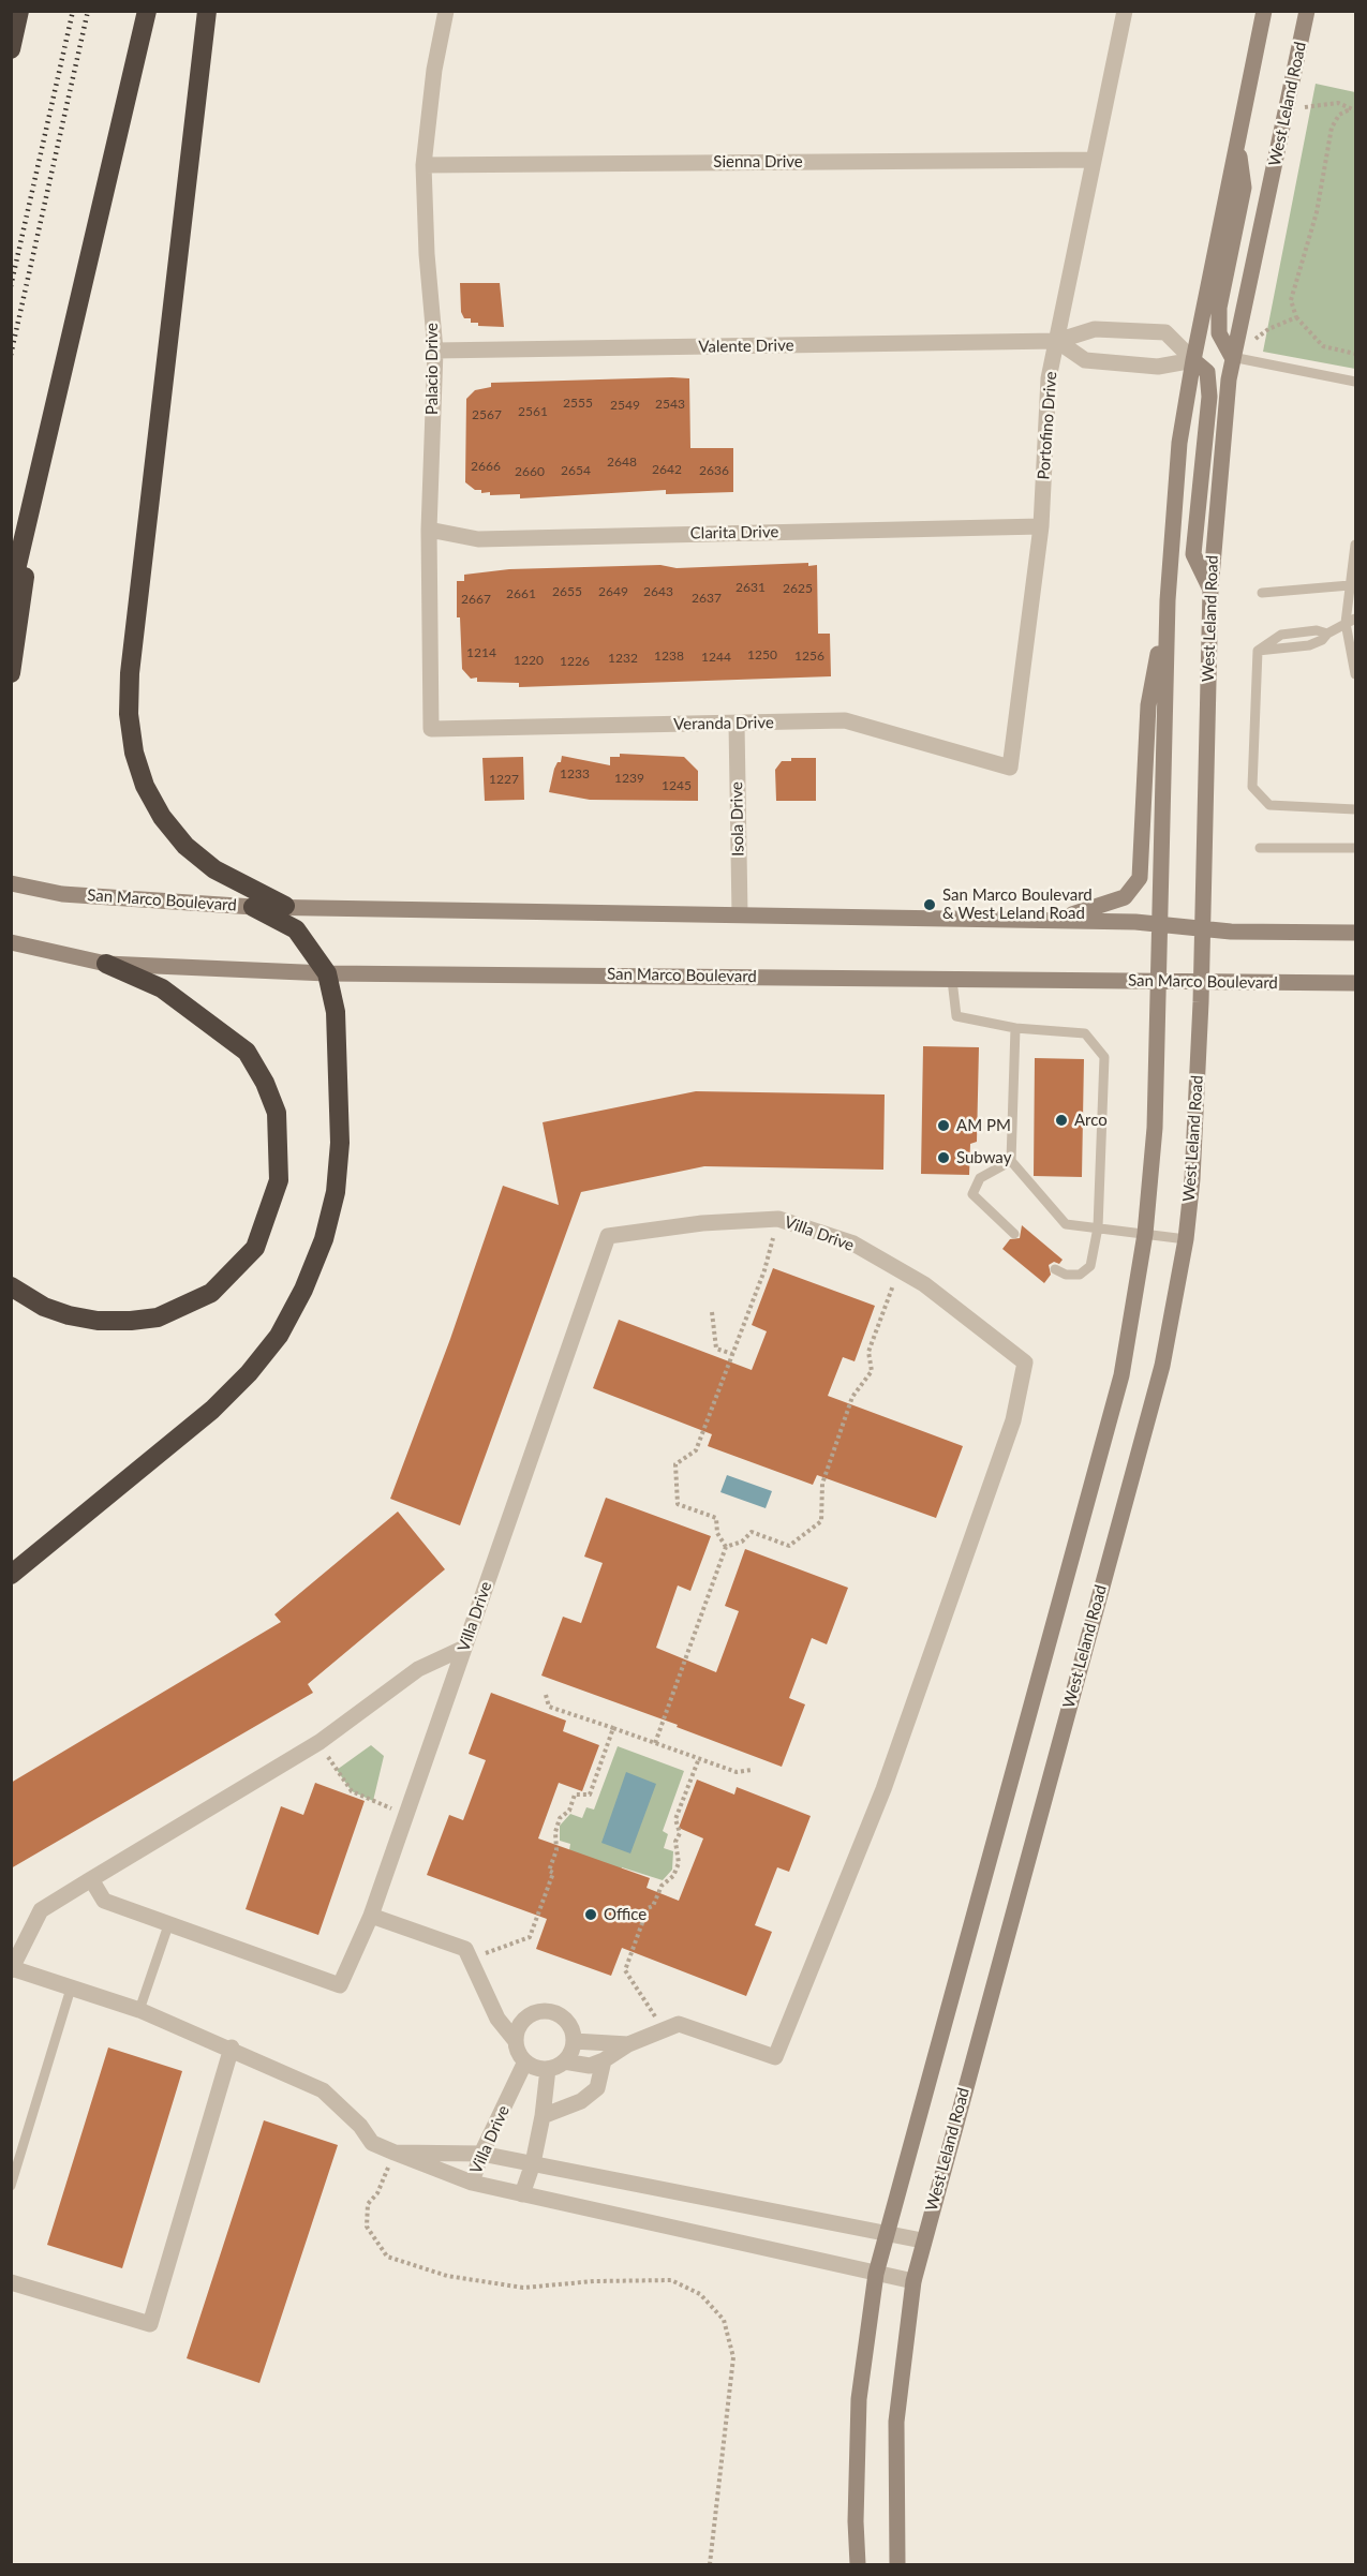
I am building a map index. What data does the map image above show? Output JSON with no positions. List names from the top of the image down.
{
  "streets": {
    "main road": ["West Leland Road", "San Marco Boulevard"],
    "street": [
      "Sienna Drive",
      "Valente Drive",
      "Palacio Drive",
      "Portofino Drive",
      "Clarita Drive",
      "Veranda Drive",
      "Isola Drive",
      "Villa Drive"
    ]
  },
  "crossings": [
    ["West Leland Road", "San Marco Boulevard"],
    ["Sienna Drive", "Palacio Drive"],
    ["Sienna Drive", "Portofino Drive"],
    ["Valente Drive", "Palacio Drive"],
    ["Valente Drive", "Portofino Drive"],
    ["Palacio Drive", "Clarita Drive"],
    ["Palacio Drive", "Veranda Drive"],
    ["Portofino Drive", "Clarita Drive"],
    ["Portofino Drive", "Veranda Drive"],
    ["Veranda Drive", "Isola Drive"],
    ["Isola Drive", "San Marco Boulevard"]
  ],
  "places": [
    "San Marco Boulevard & West Leland Road",
    "Arco",
    "AM PM",
    "Subway",
    "Office"
  ],
  "house_numbers": [
    "2555",
    "2543",
    "2549",
    "2561",
    "2567",
    "2648",
    "2666",
    "2642",
    "2654",
    "2636",
    "2660",
    "2631",
    "2625",
    "2655",
    "2649",
    "2643",
    "2661",
    "2637",
    "2667",
    "1214",
    "1250",
    "1238",
    "1256",
    "1244",
    "1232",
    "1220",
    "1226",
    "1233",
    "1239",
    "1227",
    "1245"
  ]
}
